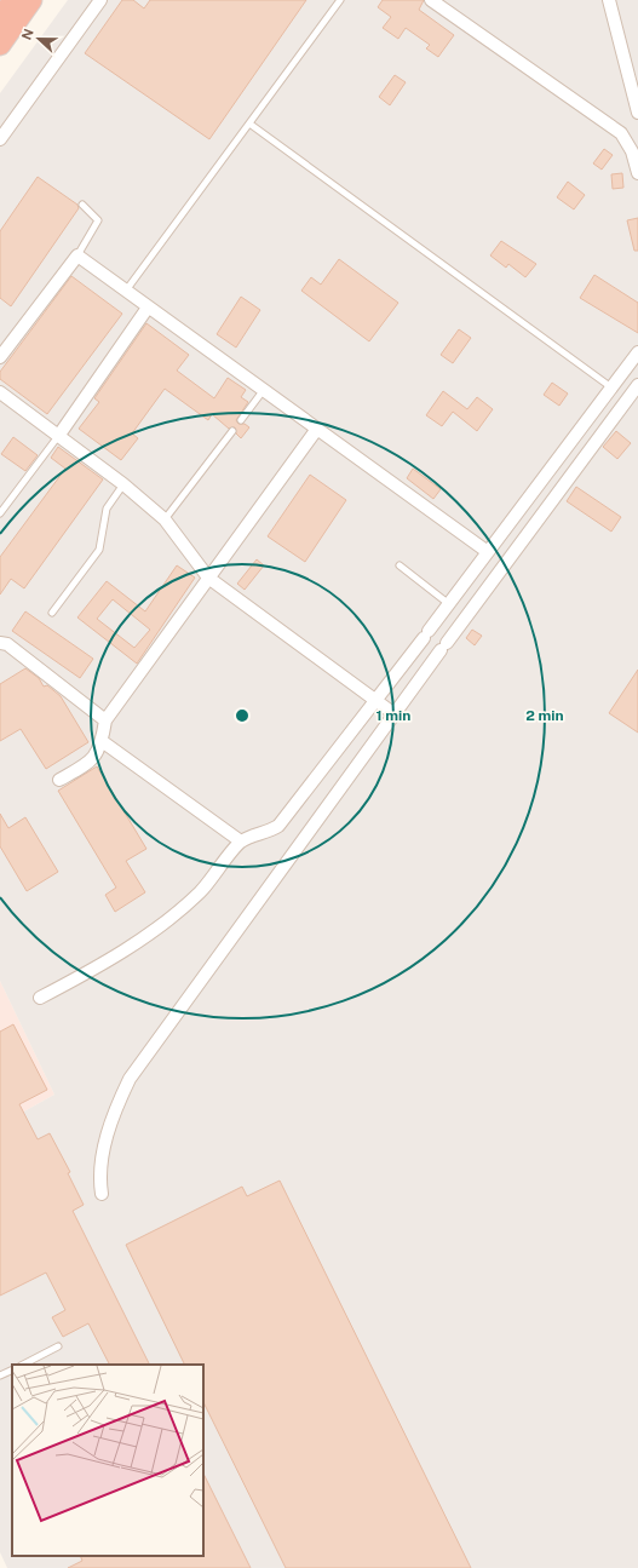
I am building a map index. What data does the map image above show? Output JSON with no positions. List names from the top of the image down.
{
  "north": "left",
  "rings": ["1 min", "2 min"]
}
